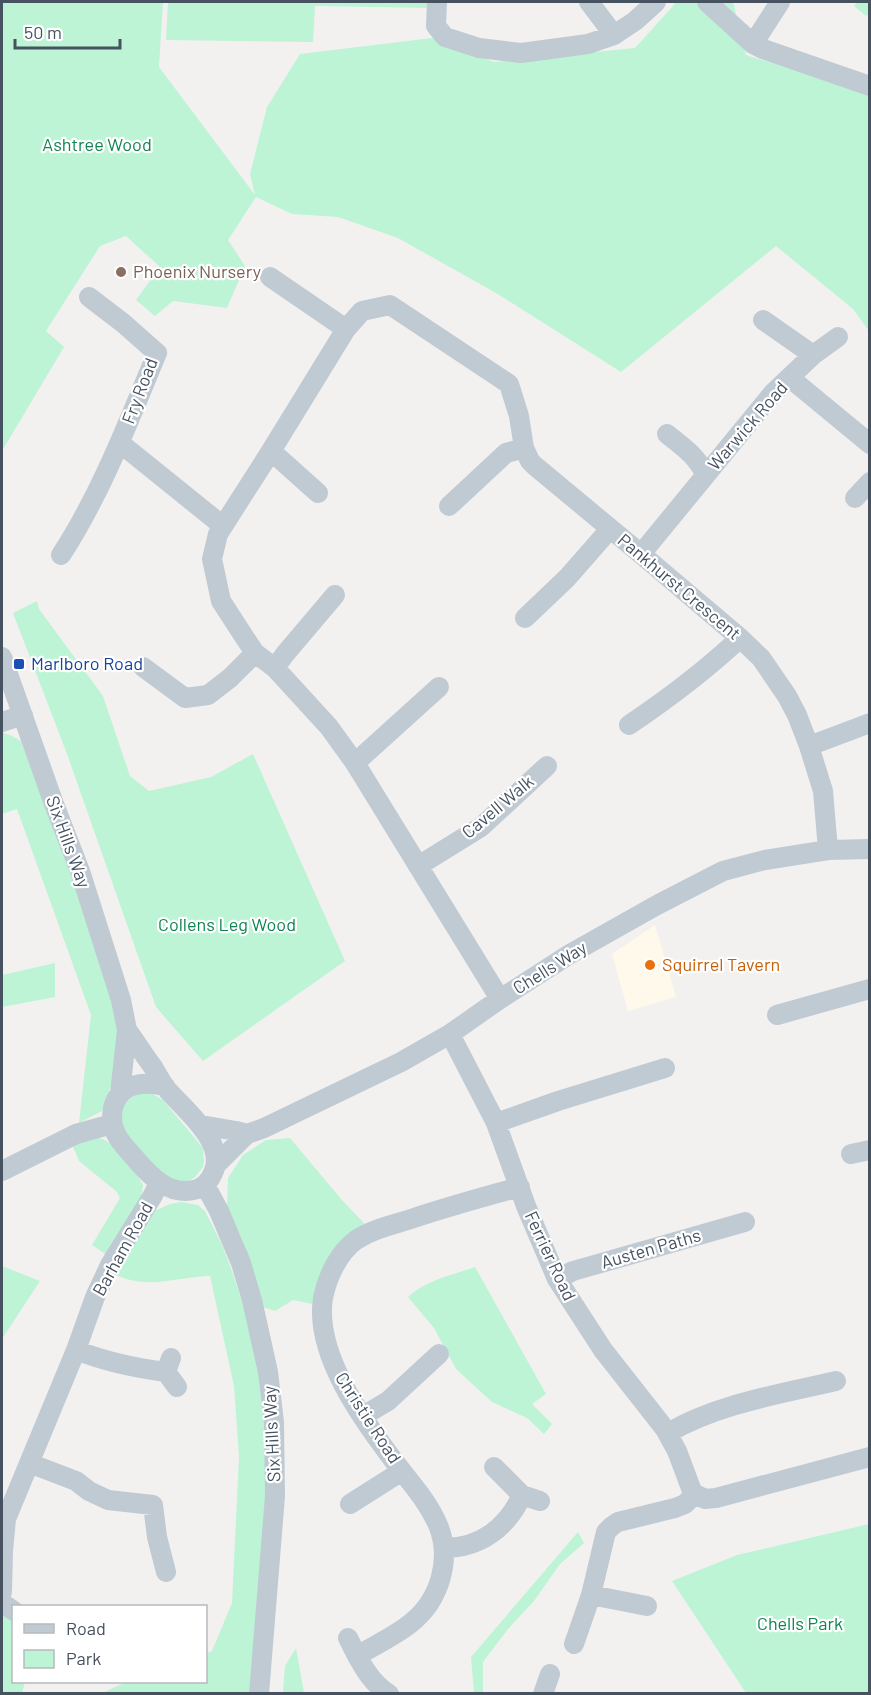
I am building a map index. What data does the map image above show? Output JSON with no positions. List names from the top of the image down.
{
  "streets": {
    "street": [
      "Fry Road",
      "Warwick Road",
      "Pankhurst Crescent",
      "Cavell Walk",
      "Six Hills Way",
      "Chells Way",
      "Barham Road",
      "Austen Paths",
      "Ferrier Road",
      "Christie Road"
    ]
  },
  "crossings": [
    ["Fry Road", "Pankhurst Crescent"],
    ["Warwick Road", "Pankhurst Crescent"],
    ["Pankhurst Crescent", "Cavell Walk"],
    ["Pankhurst Crescent", "Chells Way"],
    ["Six Hills Way", "Chells Way"],
    ["Six Hills Way", "Barham Road"],
    ["Chells Way", "Barham Road"],
    ["Chells Way", "Ferrier Road"],
    ["Austen Paths", "Ferrier Road"],
    ["Ferrier Road", "Christie Road"]
  ],
  "parks": ["Ashtree Wood", "Collens Leg Wood", "Chells Park"],
  "places": {
    "other": ["Phoenix Nursery", "Squirrel Tavern"],
    "transit": ["Marlboro Road"]
  },
  "legend": ["Road", "Park"],
  "scale_bar": "50 m"
}
